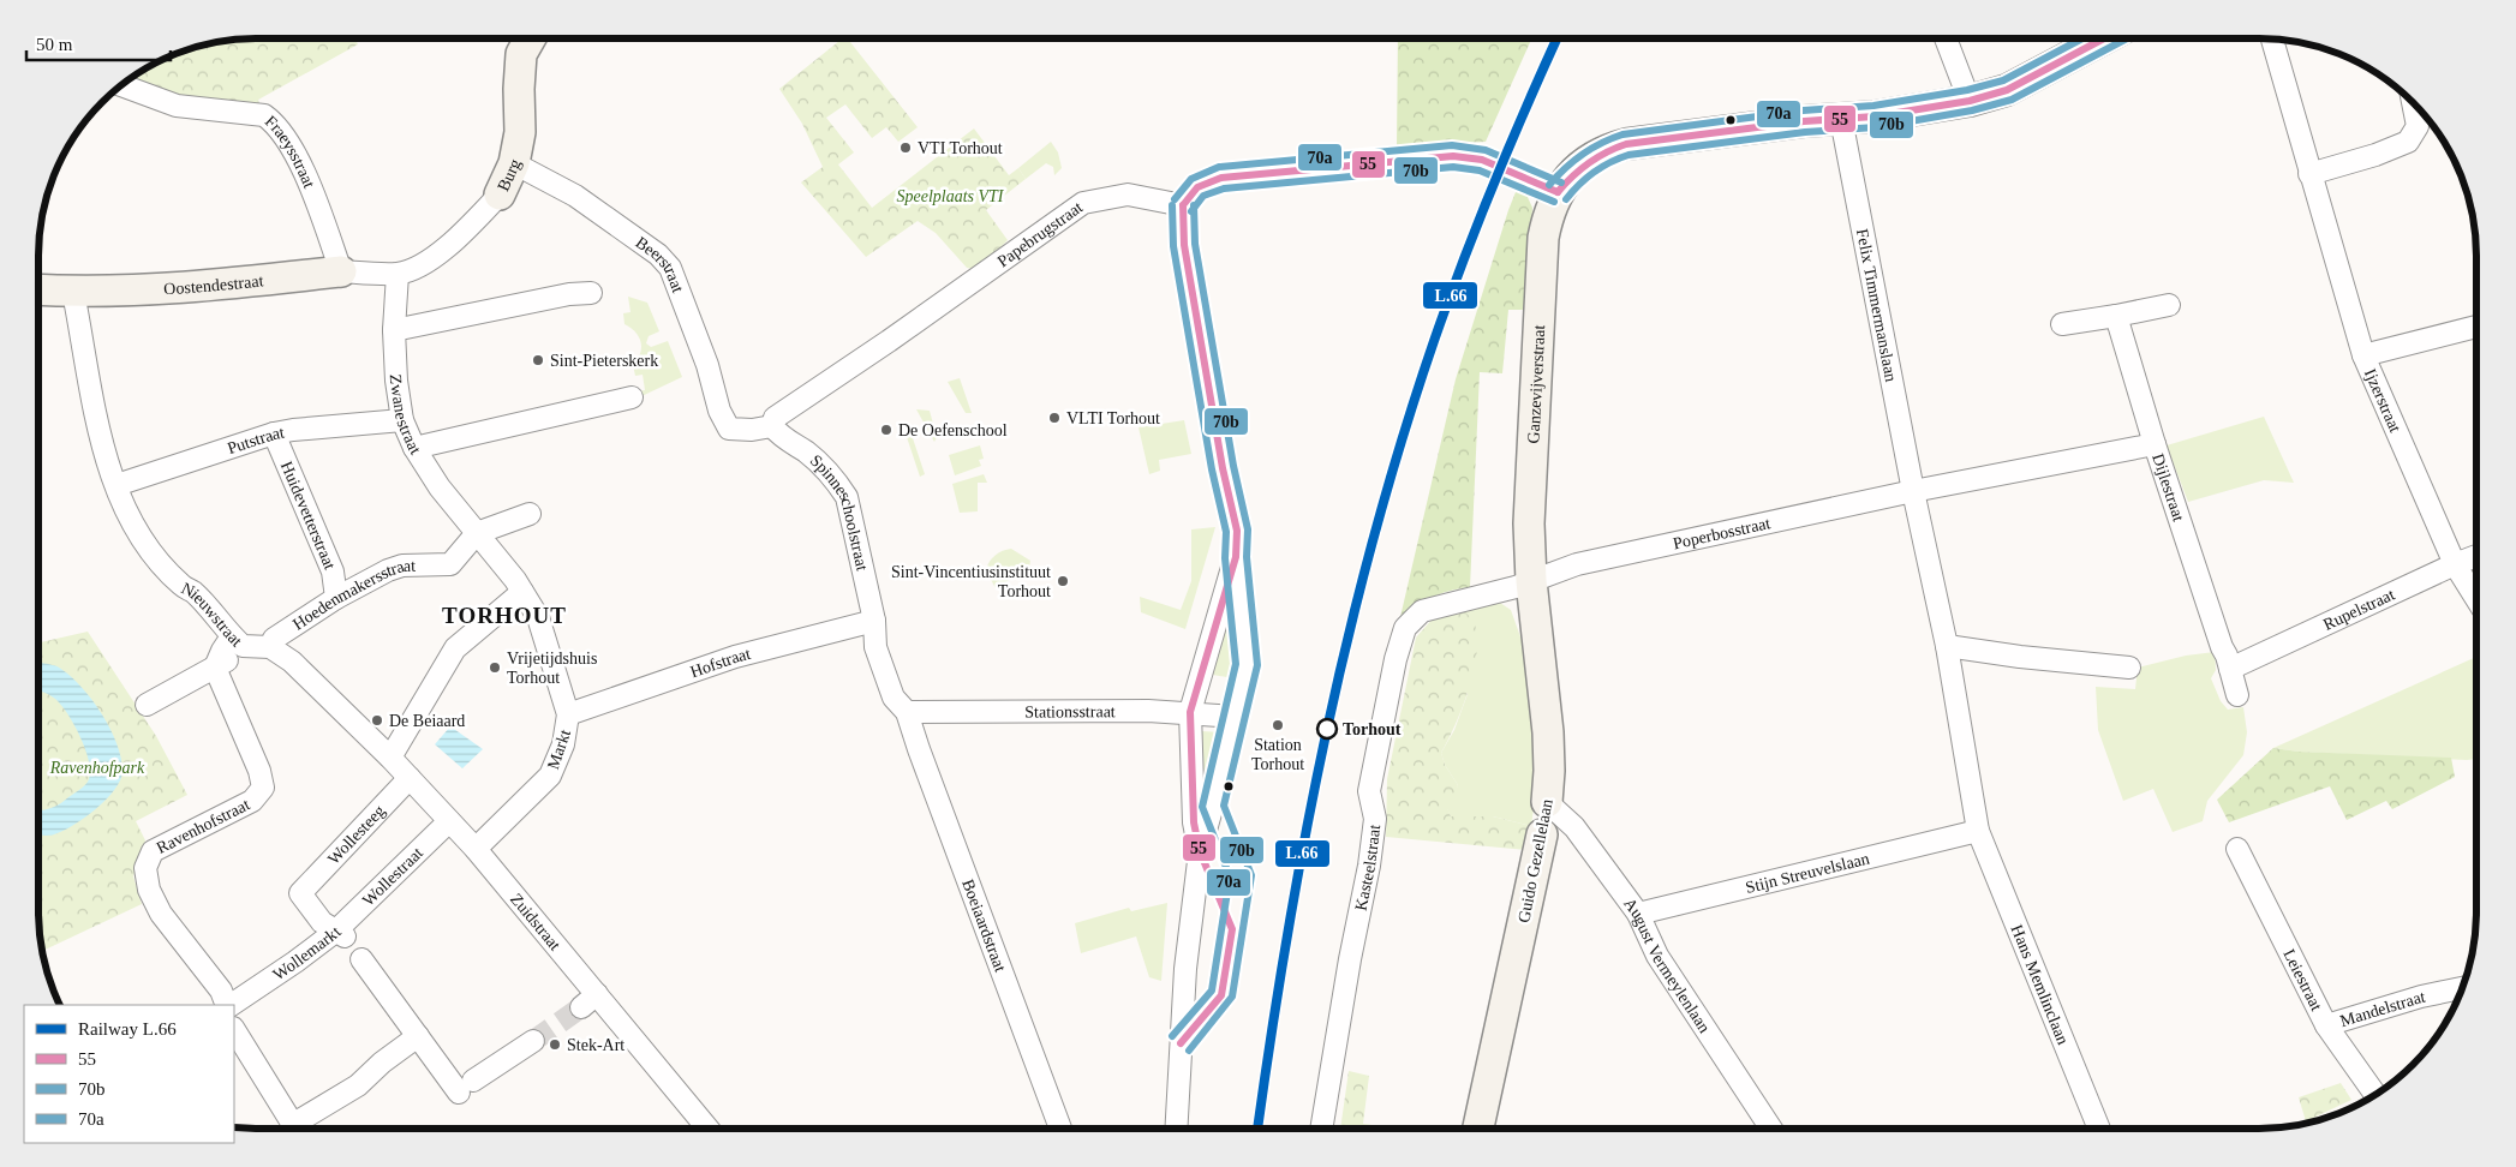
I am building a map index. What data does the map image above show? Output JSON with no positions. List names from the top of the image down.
{
  "streets": {
    "street": [
      "Fraeysstraat",
      "Burg",
      "Papebrugstraat",
      "Beerstraat",
      "Oostendestraat",
      "Felix Timmermanslaan",
      "Ganzevijverstraat",
      "Ijzerstraat",
      "Zwanestraat",
      "Putstraat",
      "Dijlestraat",
      "Huidevetterstraat",
      "Spinneschoolstraat",
      "Poperbosstraat",
      "Hoedenmakersstraat",
      "Rupelstraat",
      "Nieuwstraat",
      "Hofstraat",
      "Stationsstraat",
      "Markt",
      "Ravenhofstraat",
      "Wollesteeg",
      "Guido Gezellelaan",
      "Kasteelstraat",
      "Stijn Streuvelslaan",
      "Wollestraat",
      "Zuidstraat",
      "Boeiaardstraat",
      "Wollemarkt",
      "August Vermeylenlaan",
      "Leiestraat",
      "Hans Memlinclaan",
      "Mandelstraat"
    ]
  },
  "crossings": [
    ["Fraeysstraat", "Oostendestraat"],
    ["Burg", "Beerstraat"],
    ["Burg", "Oostendestraat"],
    ["Burg", "Zwanestraat"],
    ["Papebrugstraat", "Beerstraat"],
    ["Papebrugstraat", "Spinneschoolstraat"],
    ["Beerstraat", "Spinneschoolstraat"],
    ["Oostendestraat", "Zwanestraat"],
    ["Oostendestraat", "Nieuwstraat"],
    ["Felix Timmermanslaan", "Ganzevijverstraat"],
    ["Felix Timmermanslaan", "Poperbosstraat"],
    ["Ganzevijverstraat", "Poperbosstraat"],
    ["Ganzevijverstraat", "Guido Gezellelaan"],
    ["Ganzevijverstraat", "Kasteelstraat"],
    ["Ijzerstraat", "Rupelstraat"],
    ["Zwanestraat", "Putstraat"],
    ["Zwanestraat", "Hoedenmakersstraat"],
    ["Zwanestraat", "Markt"],
    ["Putstraat", "Huidevetterstraat"],
    ["Putstraat", "Nieuwstraat"],
    ["Dijlestraat", "Poperbosstraat"],
    ["Dijlestraat", "Rupelstraat"],
    ["Huidevetterstraat", "Hoedenmakersstraat"],
    ["Spinneschoolstraat", "Hofstraat"],
    ["Spinneschoolstraat", "Stationsstraat"],
    ["Spinneschoolstraat", "Boeiaardstraat"],
    ["Poperbosstraat", "Guido Gezellelaan"],
    ["Poperbosstraat", "Kasteelstraat"],
    ["Hoedenmakersstraat", "Nieuwstraat"],
    ["Hoedenmakersstraat", "Markt"],
    ["Nieuwstraat", "Markt"],
    ["Nieuwstraat", "Wollesteeg"],
    ["Nieuwstraat", "Wollestraat"],
    ["Nieuwstraat", "Zuidstraat"],
    ["Hofstraat", "Markt"],
    ["Stationsstraat", "Boeiaardstraat"],
    ["Markt", "Zuidstraat"],
    ["Wollesteeg", "Wollemarkt"],
    ["Guido Gezellelaan", "Kasteelstraat"],
    ["Guido Gezellelaan", "August Vermeylenlaan"],
    ["Stijn Streuvelslaan", "August Vermeylenlaan"],
    ["Stijn Streuvelslaan", "Hans Memlinclaan"],
    ["Wollestraat", "Wollemarkt"],
    ["Leiestraat", "Mandelstraat"]
  ],
  "districts": ["TORHOUT"],
  "parks": ["Speelplaats VTI", "Ravenhofpark"],
  "places": [
    "VTI Torhout",
    "Sint-Pieterskerk",
    "VLTI Torhout",
    "De Oefenschool",
    "Sint-Vincentiusinstituut Torhout",
    "Vrijetijdshuis Torhout",
    "De Beiaard",
    "Station Torhout",
    "Torhout",
    "Stek-Art"
  ],
  "lines": [
    "rail line L.66",
    "transit line 55",
    "transit line 70b",
    "transit line 70a"
  ],
  "legend": [
    "Railway L.66",
    "55",
    "70b",
    "70a"
  ],
  "scale_bar": "50 m"
}
